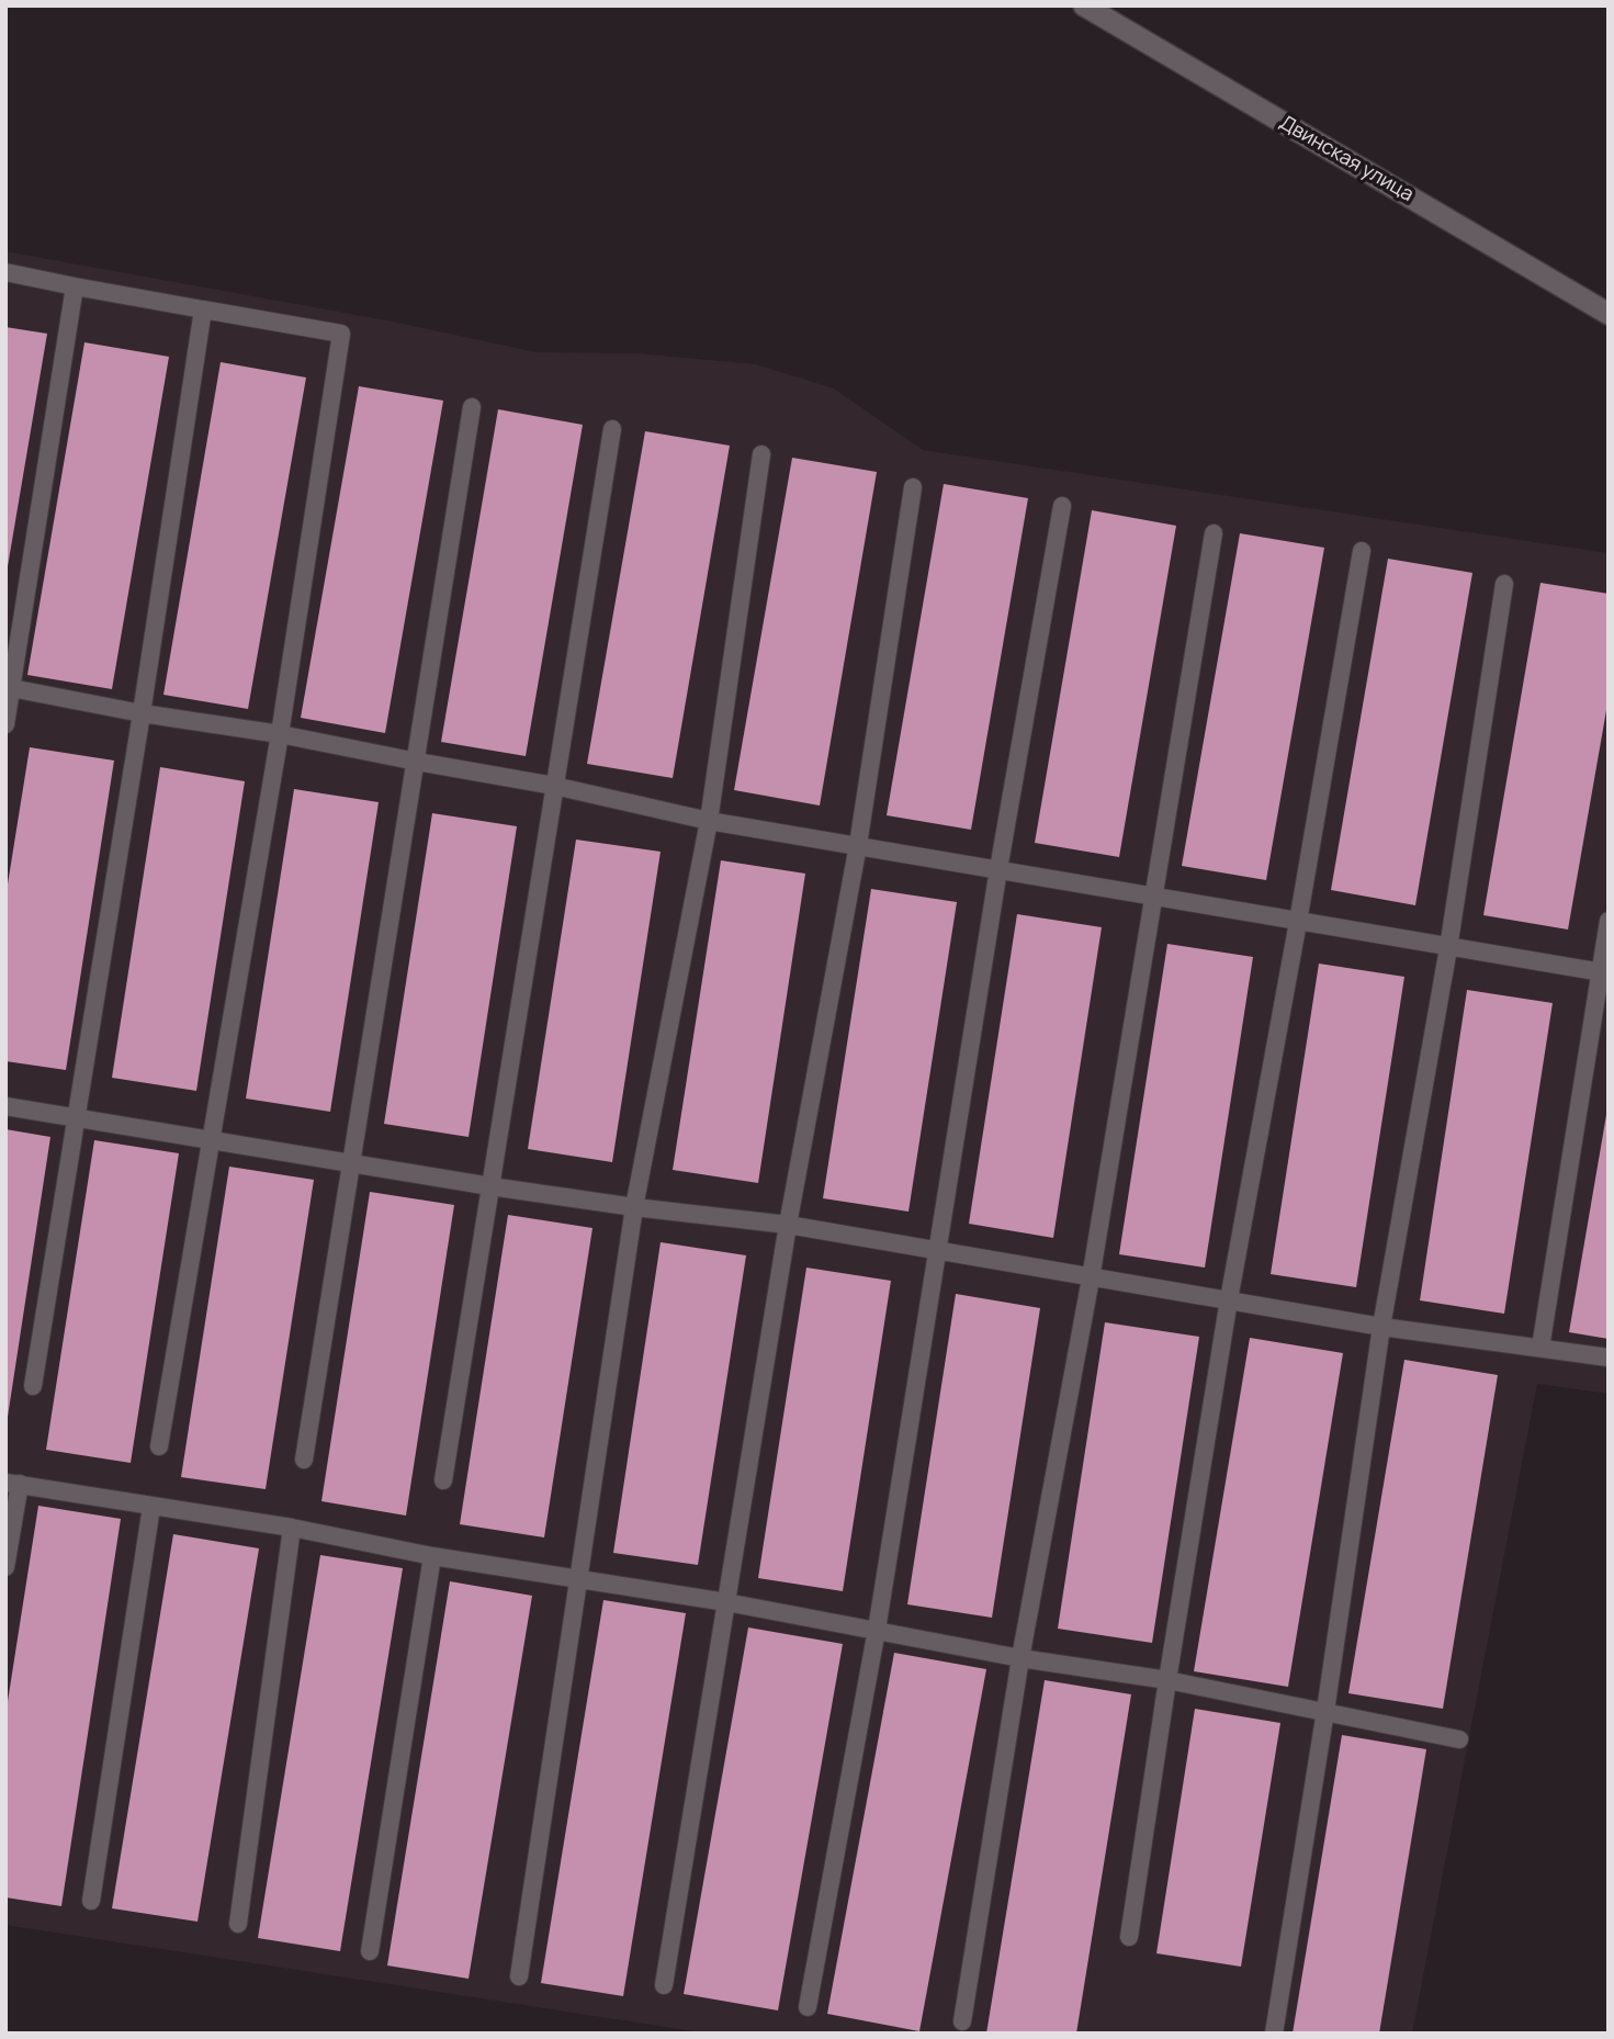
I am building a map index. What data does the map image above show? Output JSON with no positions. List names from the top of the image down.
{
  "streets": {
    "street": ["Двинская улица"]
  }
}
